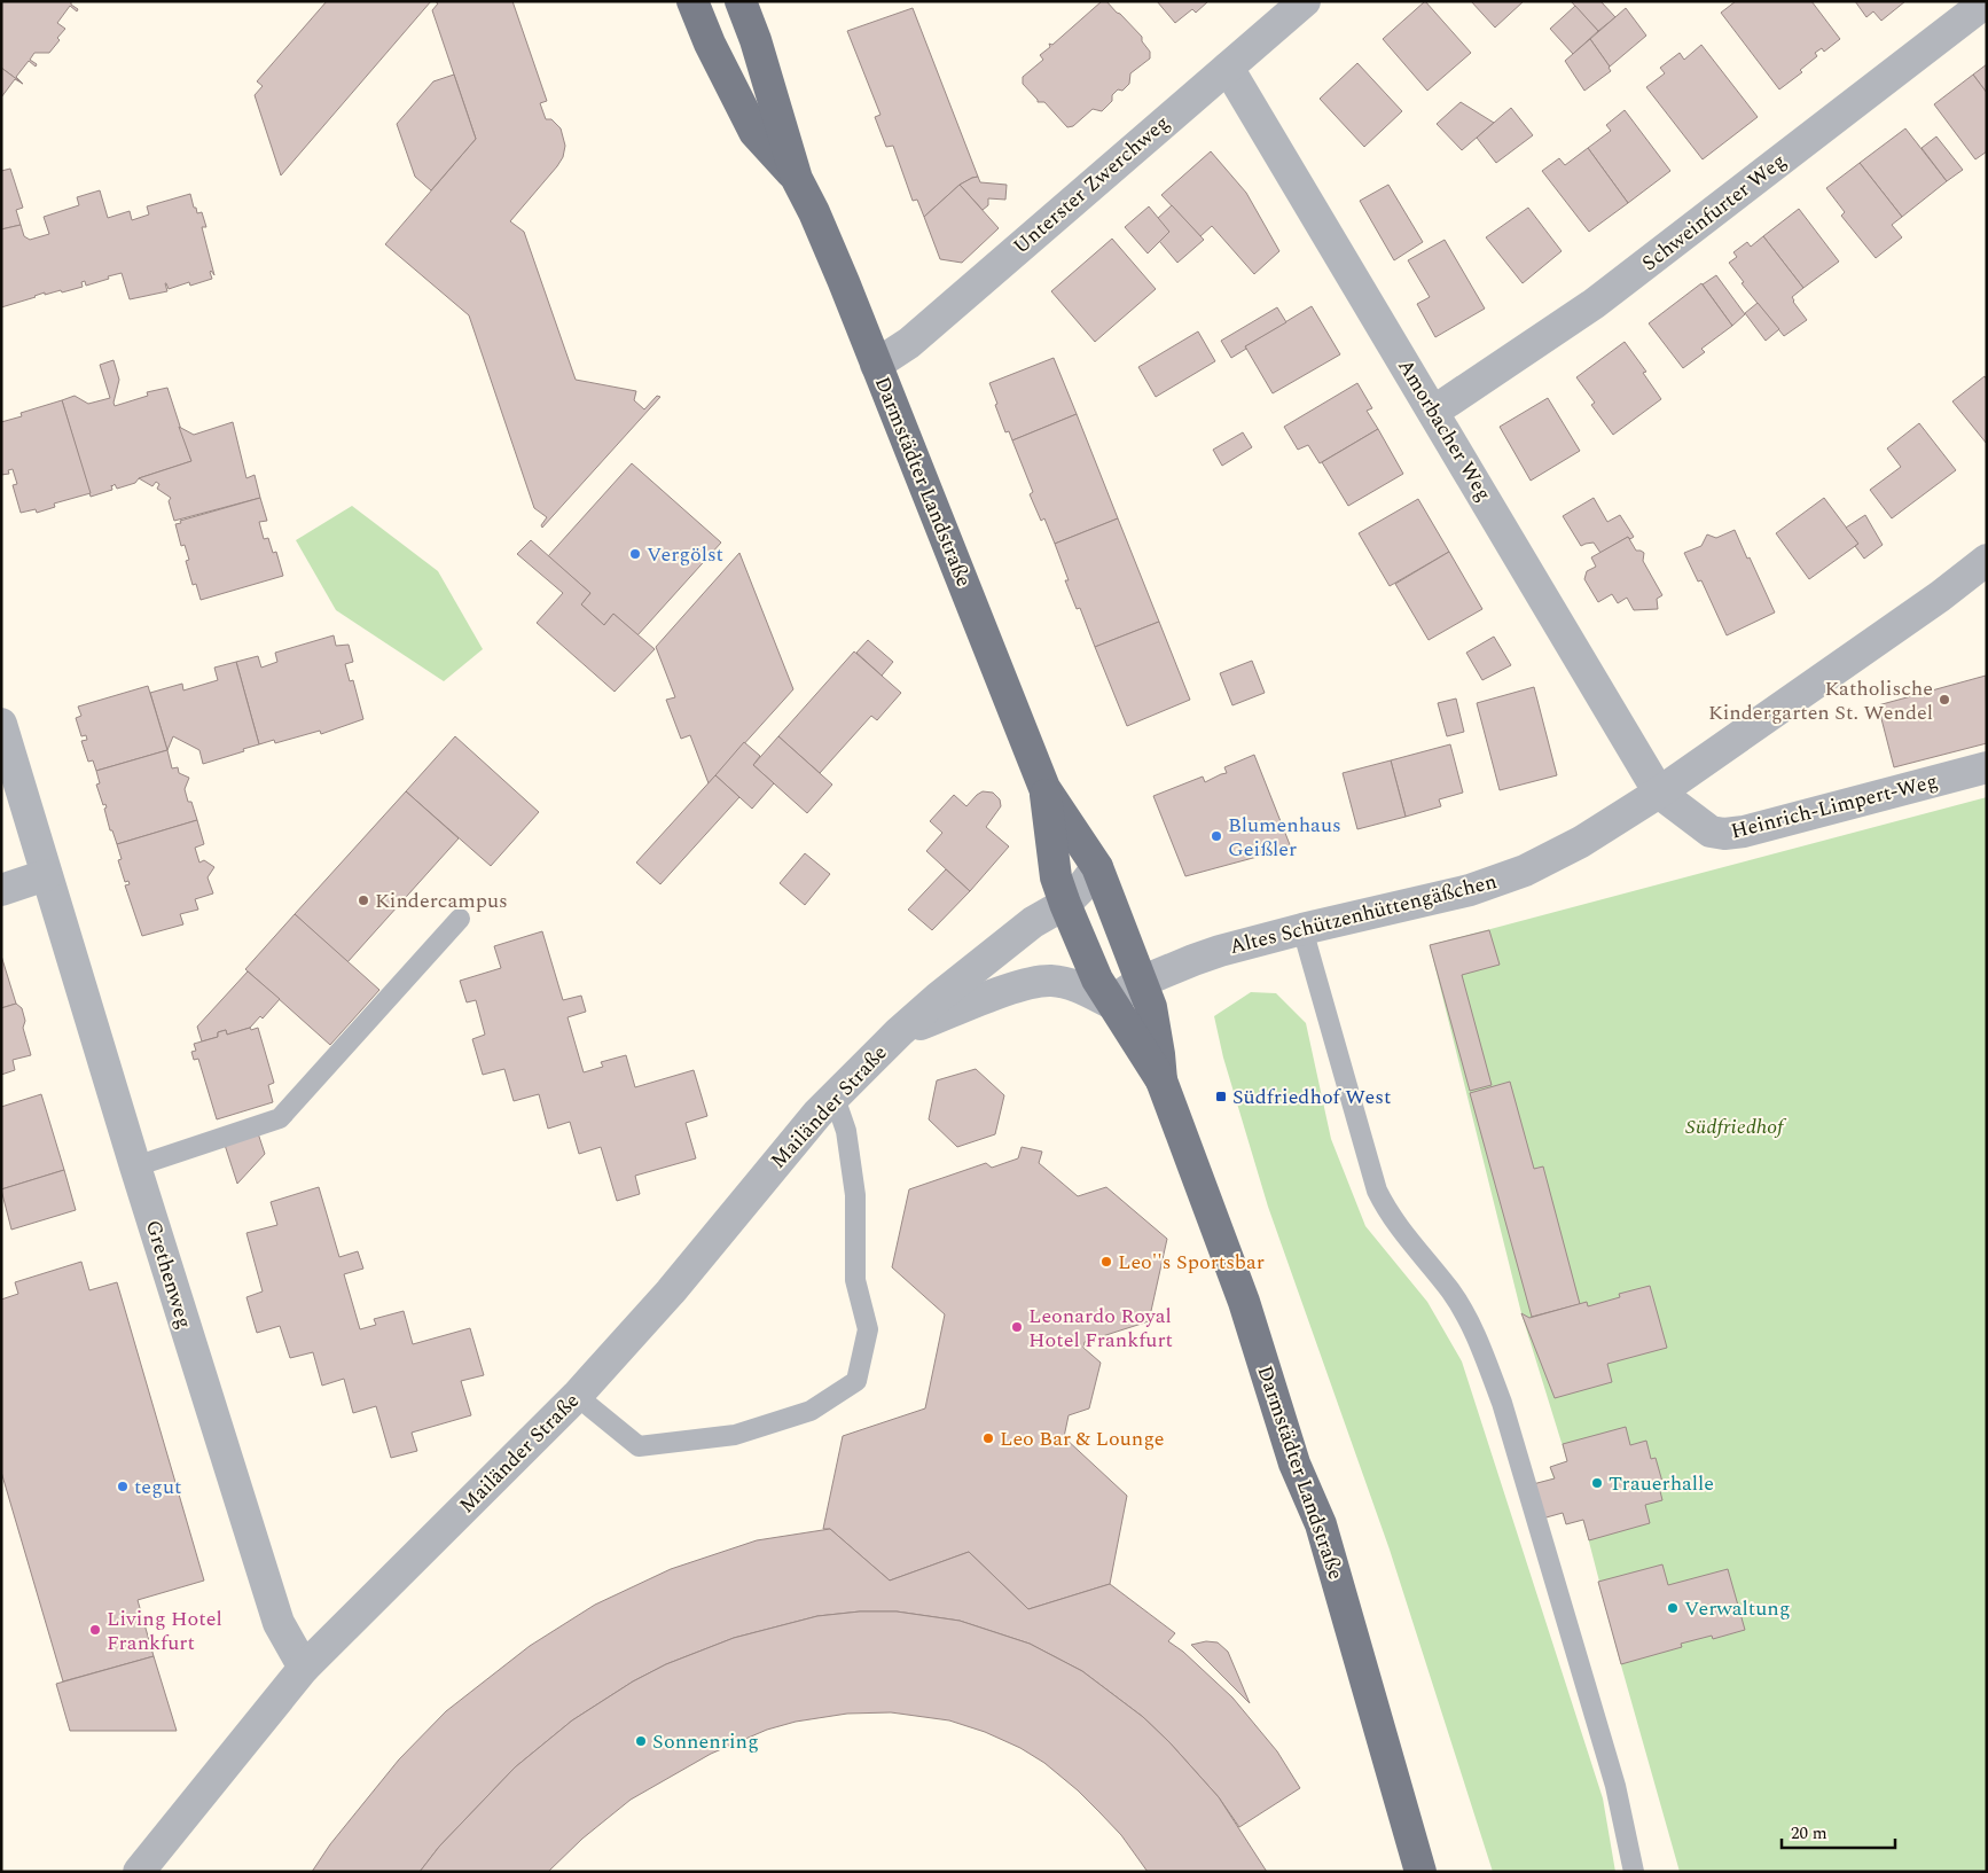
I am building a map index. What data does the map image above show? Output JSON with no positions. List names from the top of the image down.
{
  "streets": {
    "main road": ["Darmstädter Landstraße"],
    "street": [
      "Unterster Zwerchweg",
      "Schweinfurter Weg",
      "Amorbacher Weg",
      "Heinrich-Limpert-Weg",
      "Altes Schützenhüttengäßchen",
      "Mailänder Straße",
      "Grethenweg"
    ]
  },
  "crossings": [
    ["Unterster Zwerchweg", "Amorbacher Weg"],
    ["Unterster Zwerchweg", "Darmstädter Landstraße"],
    ["Schweinfurter Weg", "Amorbacher Weg"],
    ["Amorbacher Weg", "Heinrich-Limpert-Weg"],
    ["Amorbacher Weg", "Altes Schützenhüttengäßchen"],
    ["Darmstädter Landstraße", "Altes Schützenhüttengäßchen"],
    ["Darmstädter Landstraße", "Mailänder Straße"],
    ["Heinrich-Limpert-Weg", "Altes Schützenhüttengäßchen"],
    ["Mailänder Straße", "Grethenweg"]
  ],
  "parks": ["Südfriedhof"],
  "places": {
    "other": [
      "Vergölst",
      "Katholische Kindergarten St. Wendel",
      "Blumenhaus Geißler",
      "Kindercampus",
      "Leo''s Sportsbar",
      "Leonardo Royal Hotel Frankfurt",
      "Leo Bar & Lounge",
      "Trauerhalle",
      "tegut",
      "Verwaltung",
      "Living Hotel Frankfurt",
      "Sonnenring"
    ],
    "transit": ["Südfriedhof West"]
  },
  "scale_bar": "20 m"
}
